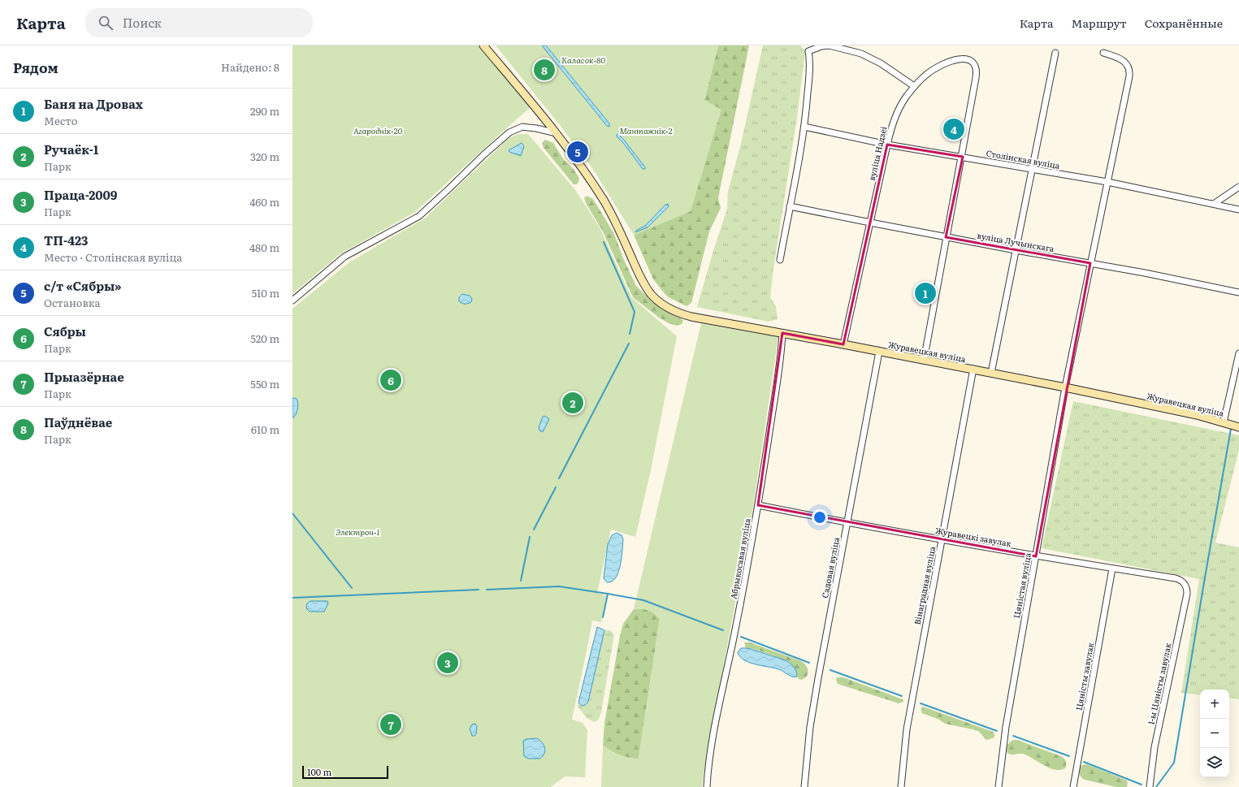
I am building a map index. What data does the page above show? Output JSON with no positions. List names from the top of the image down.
{
  "streets": {
    "street": [
      "вуліца Надзеі",
      "Столінская вуліца",
      "вуліца Лучынскага",
      "Журавецкая вуліца",
      "Журавецкі завулак",
      "Абрыкосавая вуліца",
      "Садовая вуліца",
      "Вінаградная вуліца",
      "Цяністая вуліца",
      "Цяністы завулак",
      "1-ы Цяністы завулак"
    ]
  },
  "crossings": [
    ["вуліца Надзеі", "Столінская вуліца"],
    ["вуліца Надзеі", "вуліца Лучынскага"],
    ["вуліца Надзеі", "Журавецкая вуліца"],
    ["Столінская вуліца", "Цяністая вуліца"],
    ["вуліца Лучынскага", "Цяністая вуліца"],
    ["Журавецкая вуліца", "Абрыкосавая вуліца"],
    ["Журавецкая вуліца", "Садовая вуліца"],
    ["Журавецкая вуліца", "Вінаградная вуліца"],
    ["Журавецкая вуліца", "Цяністая вуліца"],
    ["Журавецкі завулак", "Абрыкосавая вуліца"],
    ["Журавецкі завулак", "Садовая вуліца"],
    ["Журавецкі завулак", "Вінаградная вуліца"],
    ["Журавецкі завулак", "Цяністая вуліца"],
    ["Журавецкі завулак", "Цяністы завулак"],
    ["Журавецкі завулак", "1-ы Цяністы завулак"]
  ],
  "parks": [
    "Каласок-80",
    "Агароднік-20",
    "Мантажнік-2",
    "Электрон-1"
  ],
  "scale_bar": "100 m",
  "page": {
    "header": "Карта",
    "search": "Поиск",
    "nav": ["Карта", "Маршрут", "Сохранённые"],
    "heading": ["Рядом", "Найдено: 8"],
    "pins": [
      "8",
      "4",
      "5",
      "1",
      "6",
      "2",
      "3",
      "7"
    ],
    "list": [
      {
        "mark": "1",
        "name": "Баня на Дровах",
        "note": "Место",
        "value": "290 m"
      },
      {
        "mark": "2",
        "name": "Ручаёк-1",
        "note": "Парк",
        "value": "320 m"
      },
      {
        "mark": "3",
        "name": "Праца-2009",
        "note": "Парк",
        "value": "460 m"
      },
      {
        "mark": "4",
        "name": "ТП-423",
        "note": "Место · Столінская вуліца",
        "value": "480 m"
      },
      {
        "mark": "5",
        "name": "с/т «Сябры»",
        "note": "Остановка",
        "value": "510 m"
      },
      {
        "mark": "6",
        "name": "Сябры",
        "note": "Парк",
        "value": "520 m"
      },
      {
        "mark": "7",
        "name": "Прыазёрнае",
        "note": "Парк",
        "value": "550 m"
      },
      {
        "mark": "8",
        "name": "Паўднёвае",
        "note": "Парк",
        "value": "610 m"
      }
    ],
    "map_buttons": ["+", "−"],
    "scale": "100 m"
  }
}
